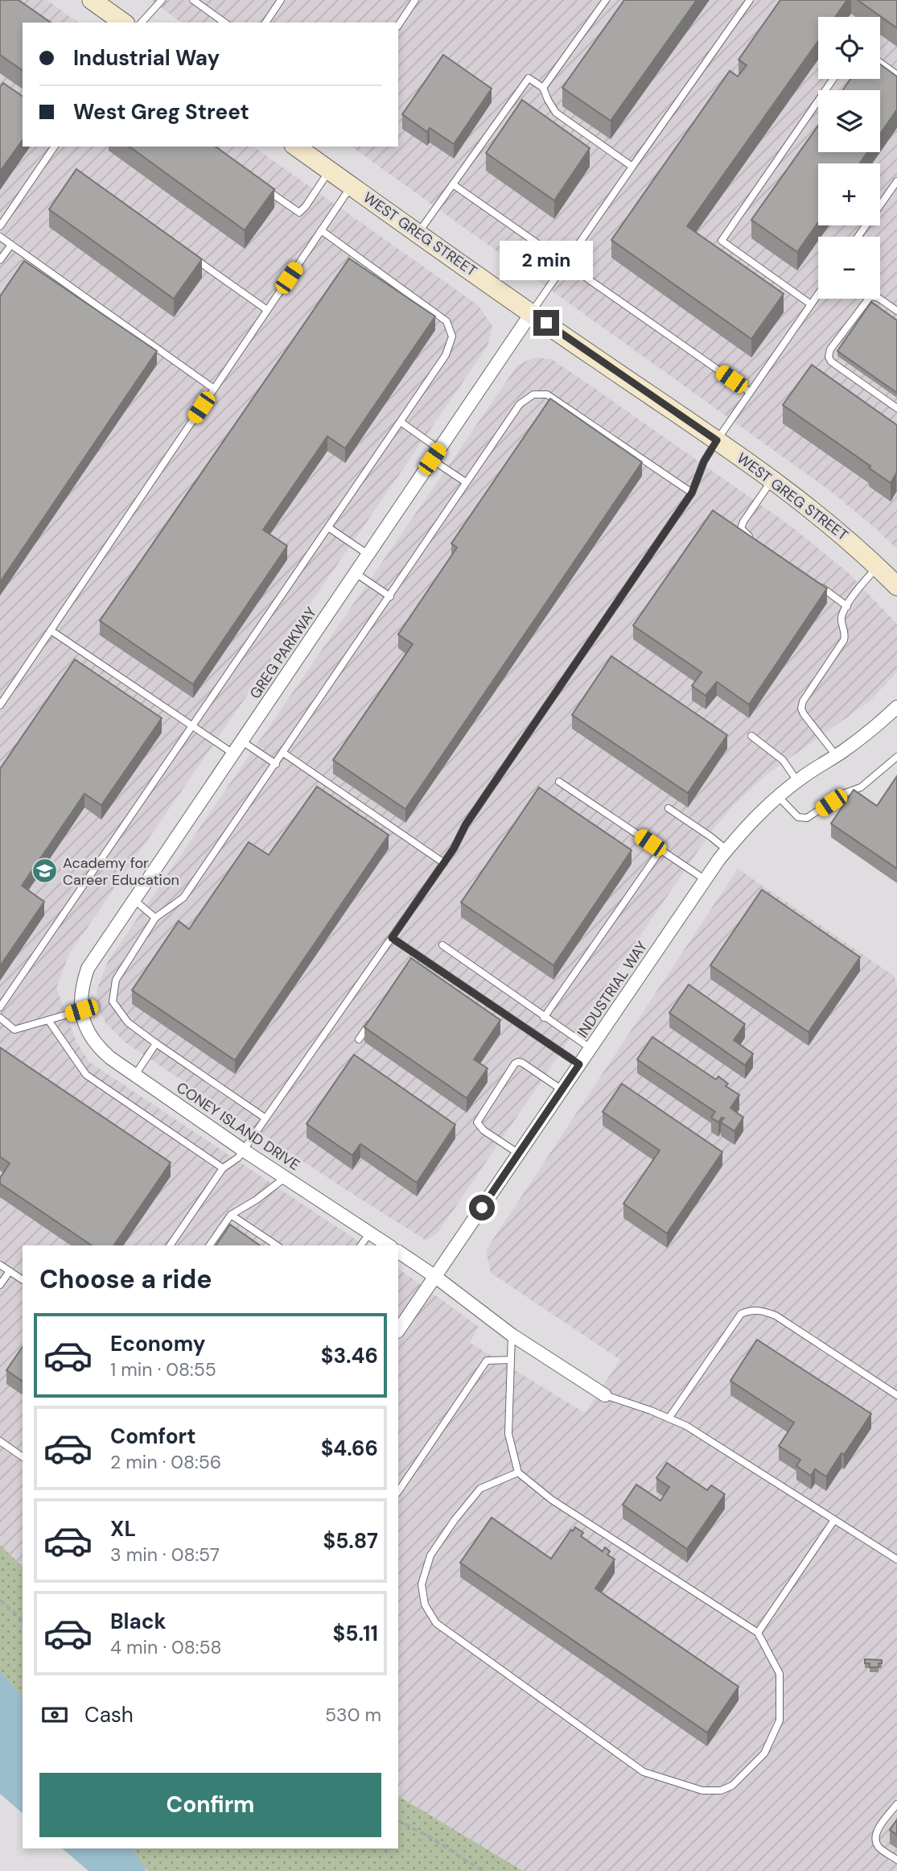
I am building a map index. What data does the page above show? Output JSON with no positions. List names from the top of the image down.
{
  "streets": {
    "main road": ["WEST GREG STREET"],
    "street": ["GREG PARKWAY", "INDUSTRIAL WAY", "CONEY ISLAND DRIVE"]
  },
  "crossings": [
    ["WEST GREG STREET", "GREG PARKWAY"],
    ["GREG PARKWAY", "CONEY ISLAND DRIVE"]
  ],
  "places": {
    "school or university": ["Academy for Career Education"]
  },
  "page": {
    "map_buttons": ["+", "−"],
    "banner": ["Industrial Way", "West Greg Street"],
    "bubble": "2 min",
    "heading": "Choose a ride",
    "list": [
      {
        "name": "Economy",
        "note": "1 min · 08:55",
        "value": "$3.46"
      },
      {
        "name": "Comfort",
        "note": "2 min · 08:56",
        "value": "$4.66"
      },
      {
        "name": "XL",
        "note": "3 min · 08:57",
        "value": "$5.87"
      },
      {
        "name": "Black",
        "note": "4 min · 08:58",
        "value": "$5.11"
      }
    ],
    "pay": ["Cash", "530 m"],
    "buttons": "Confirm"
  }
}
